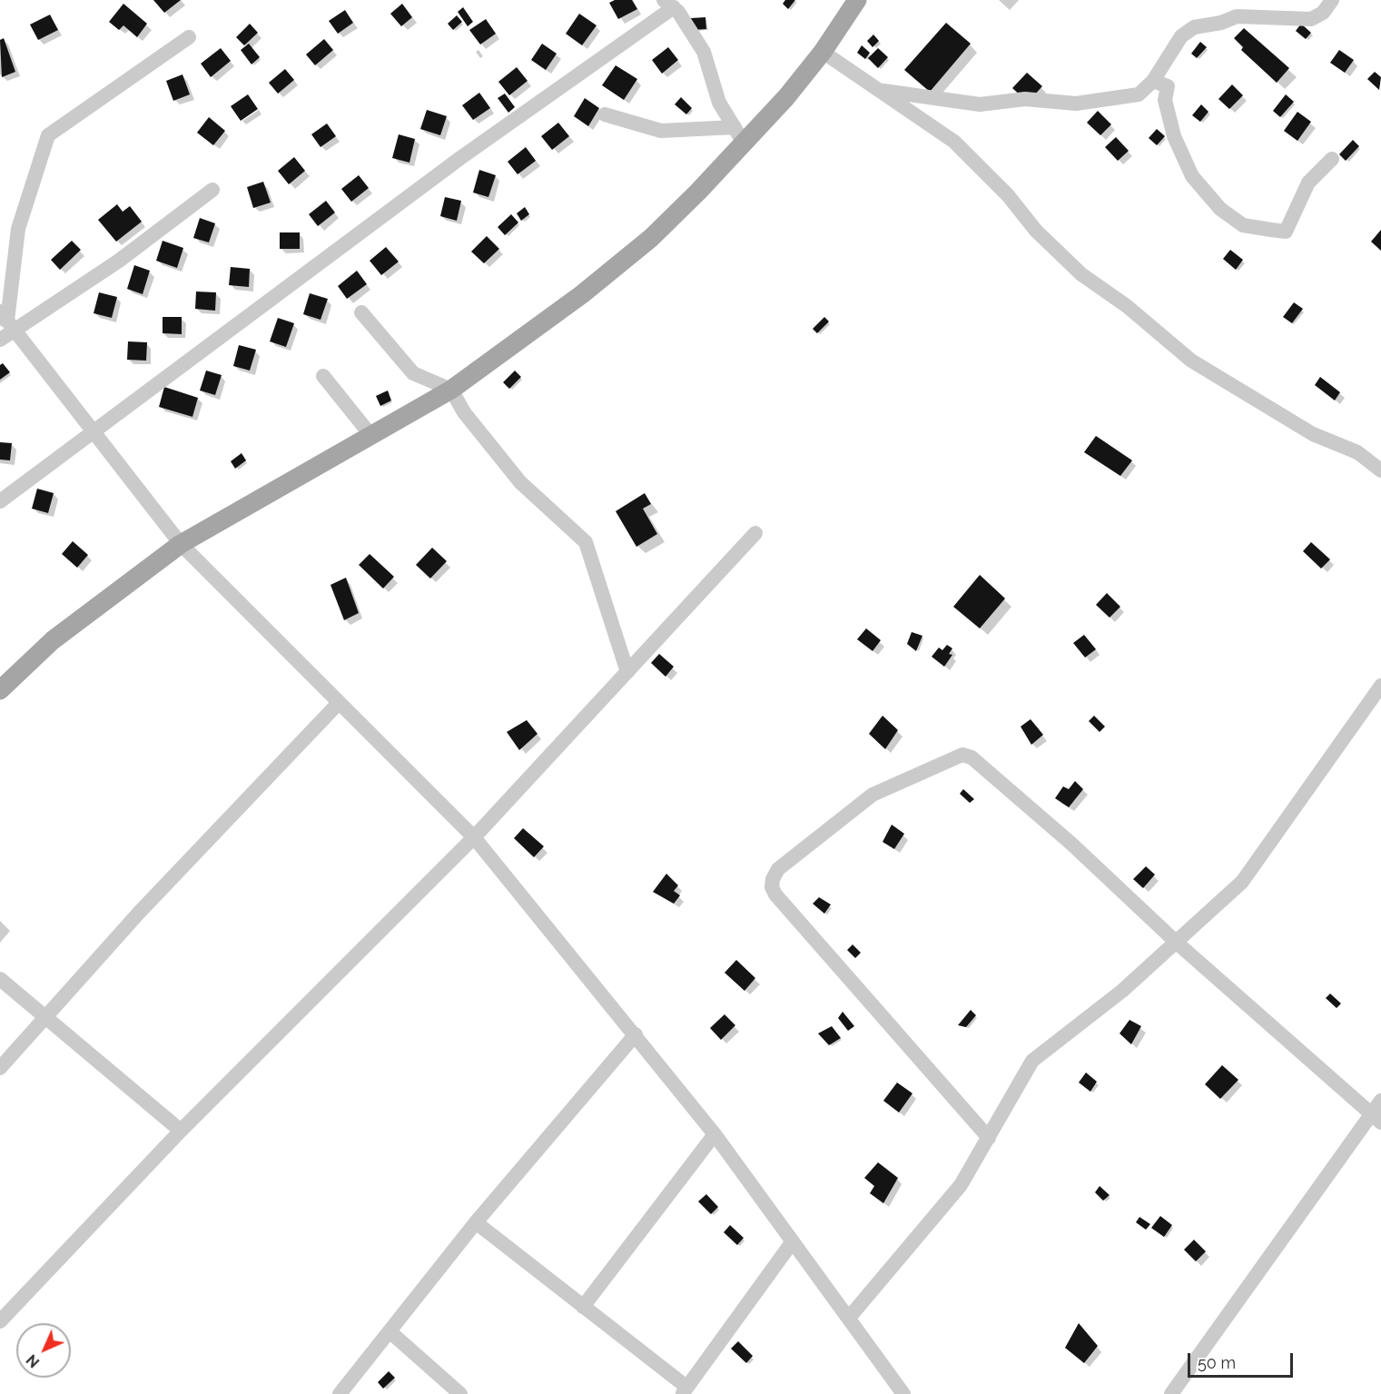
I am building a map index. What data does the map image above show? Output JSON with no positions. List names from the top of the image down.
{
  "scale_bar": "50 m",
  "north": "bottom left"
}
